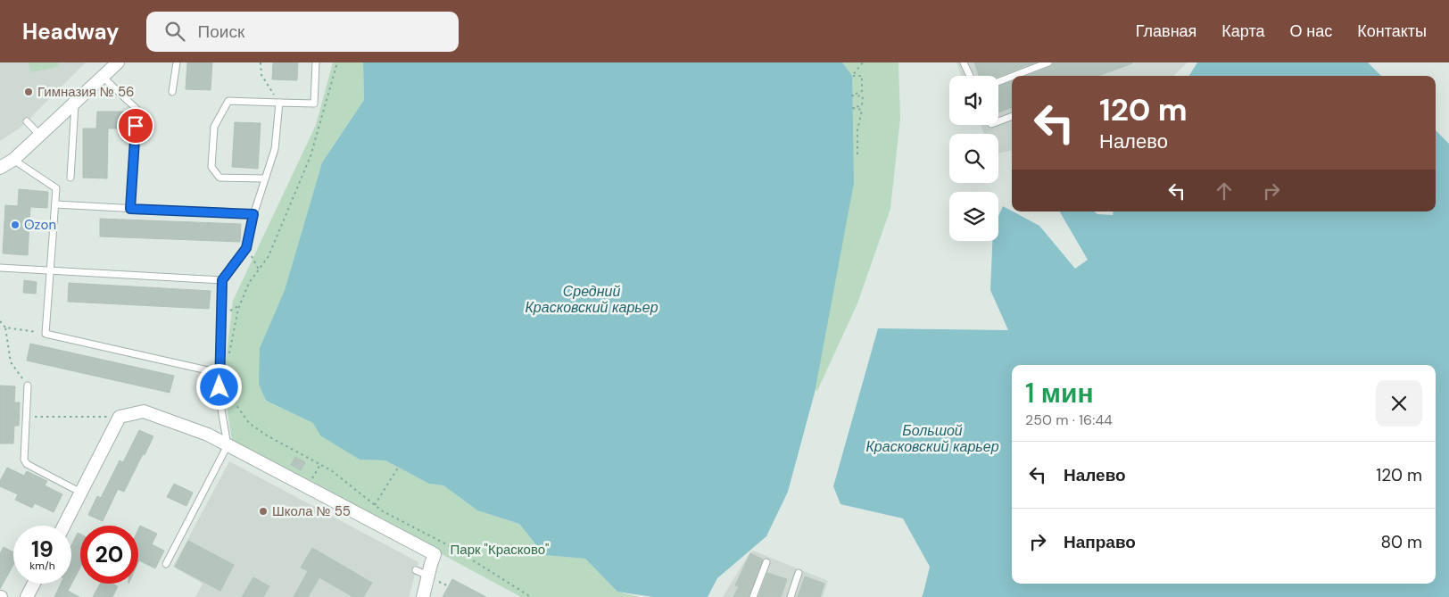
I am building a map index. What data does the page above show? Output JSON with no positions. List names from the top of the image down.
{
  "water": ["Средний Красковский карьер", "Большой Красковский карьер"],
  "parks": ["Парк \"Красково\""],
  "places": ["Гимназия № 56", "Ozon", "Школа № 55"],
  "page": {
    "header": "Headway",
    "search": "Поиск",
    "nav": [
      "Главная",
      "Карта",
      "О нас",
      "Контакты"
    ],
    "turn": ["120 m", "Налево"],
    "heading": ["1 мин", "250 m · 16:44"],
    "list": [
      {
        "name": "Налево",
        "value": "120 m"
      },
      {
        "name": "Направо",
        "value": "80 m"
      }
    ],
    "speed": "19 km/h",
    "limit": "20"
  }
}
